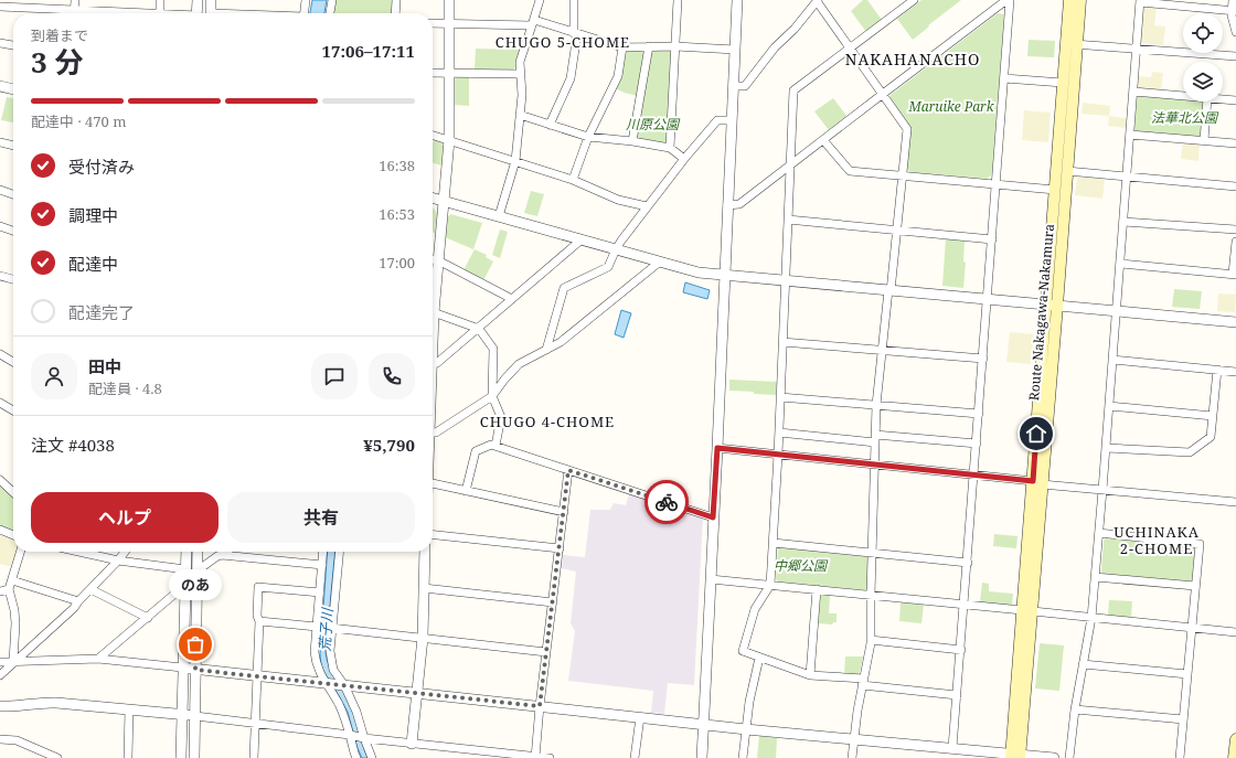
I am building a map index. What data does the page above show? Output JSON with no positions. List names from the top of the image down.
{
  "streets": {
    "main road": ["Route Nakagawa-Nakamura"]
  },
  "districts": [
    "CHUGO 5-CHOME",
    "NAKAHANACHO",
    "CHUGO 4-CHOME",
    "UCHINAKA 2-CHOME"
  ],
  "water": ["荒子川"],
  "parks": [
    "Maruike Park",
    "法華北公園",
    "川原公園",
    "中郷公園"
  ],
  "places": ["のあ"],
  "page": {
    "heading": ["3 分", "到着まで", "17:06–17:11"],
    "panel": [
      "田中",
      "配達員 · 4.8",
      "注文 #4038",
      "¥5,790"
    ],
    "bar": "配達中 · 470 m",
    "list": [
      ["受付済み", "16:38"],
      ["調理中", "16:53"],
      ["配達中", "17:00"],
      "配達完了"
    ],
    "buttons": ["ヘルプ", "共有"],
    "bubble": "のあ"
  }
}
